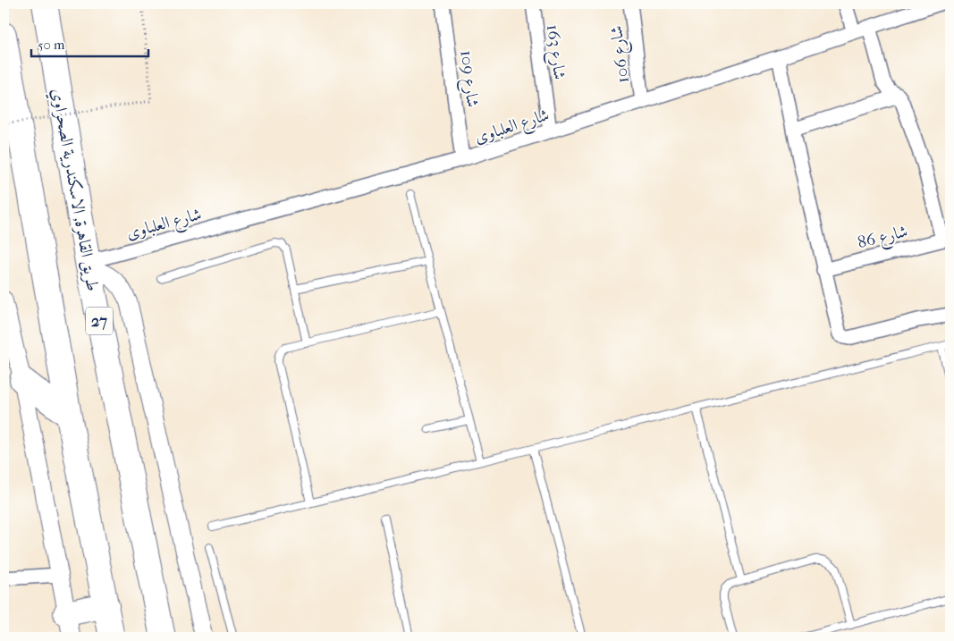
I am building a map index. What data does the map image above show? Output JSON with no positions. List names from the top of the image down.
{
  "streets": {
    "highway": ["طريق القاهرة, الاسكندرية الصحراوي", "27"],
    "street": [
      "شارع 163",
      "شارع 106",
      "شارع 109",
      "شارع العلباوى",
      "شارع 86"
    ]
  },
  "crossings": [
    ["شارع 163", "شارع العلباوى"],
    ["شارع 106", "شارع العلباوى"],
    ["شارع 109", "شارع العلباوى"],
    ["شارع العلباوى", "طريق القاهرة, الاسكندرية الصحراوي"]
  ],
  "scale_bar": "50 m"
}
